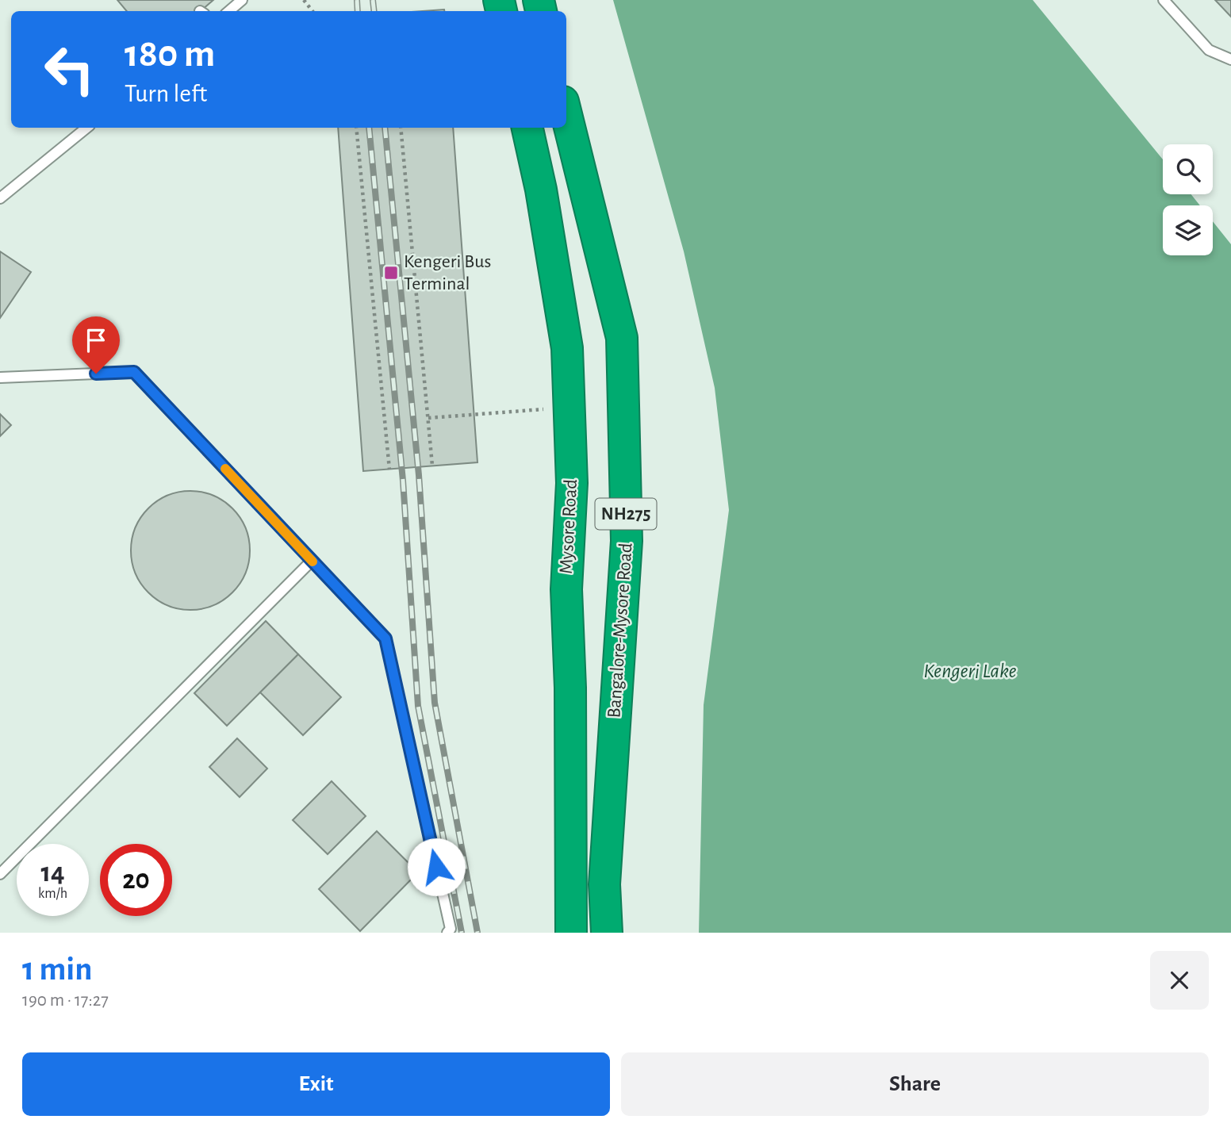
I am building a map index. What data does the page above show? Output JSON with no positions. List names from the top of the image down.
{
  "streets": {
    "highway": ["NH275", "Mysore Road", "Bangalore-Mysore Road"]
  },
  "water": ["Kengeri Lake"],
  "places": {
    "transit": ["Kengeri Bus Terminal"]
  },
  "page": {
    "turn": ["180 m", "Turn left"],
    "speed": "14 km/h",
    "limit": "20",
    "heading": ["1 min", "190 m · 17:27"],
    "buttons": ["Exit", "Share"]
  }
}
